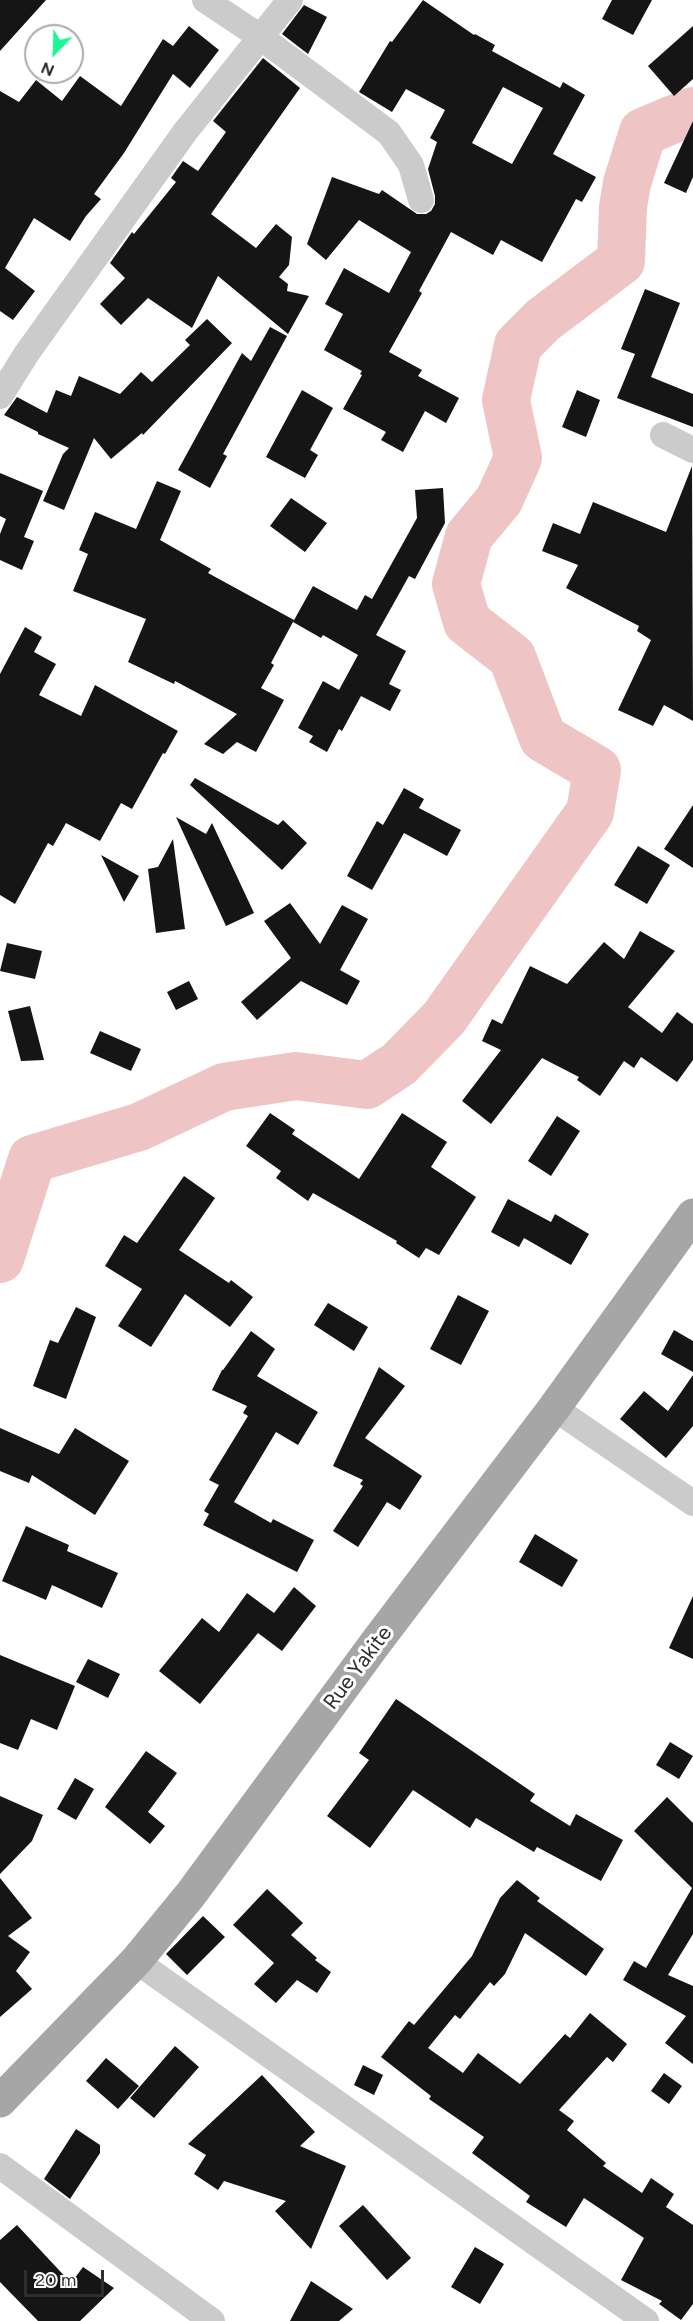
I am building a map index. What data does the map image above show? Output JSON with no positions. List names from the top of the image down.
{
  "streets": {
    "main road": ["Rue Yakite"]
  },
  "scale_bar": "20 m",
  "north": "bottom left"
}
